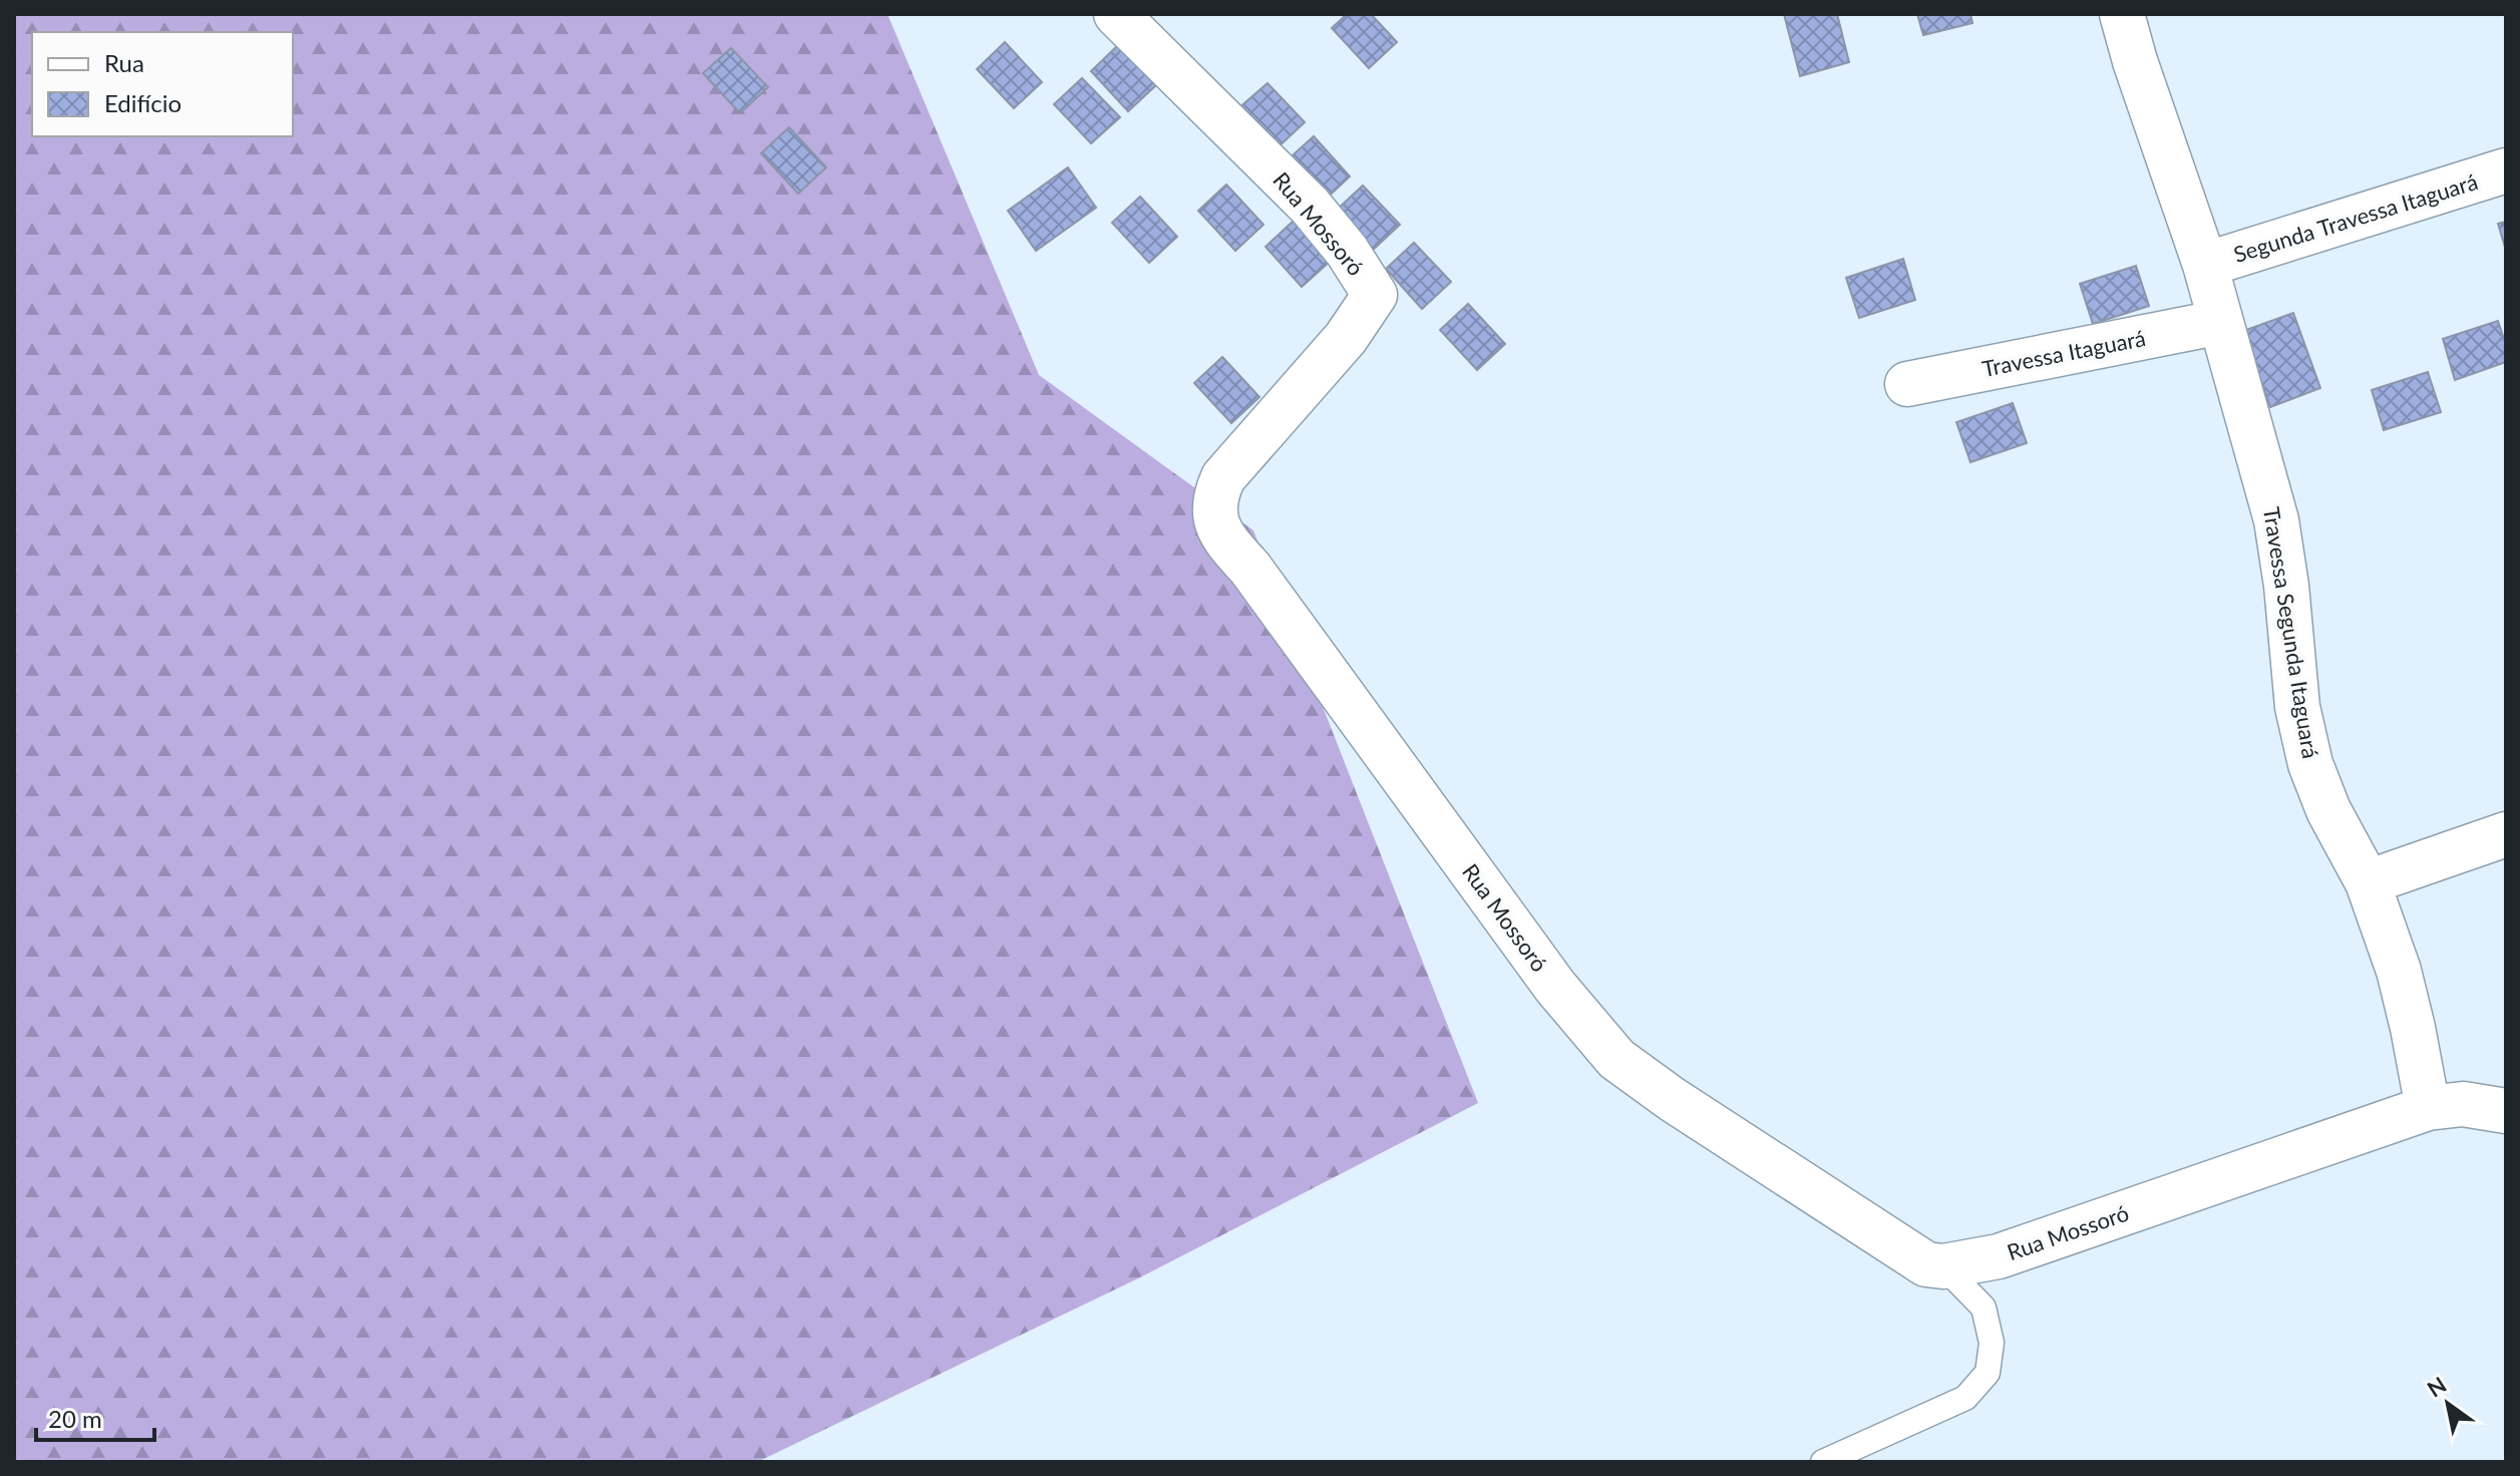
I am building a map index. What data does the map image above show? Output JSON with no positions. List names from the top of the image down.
{
  "streets": {
    "street": [
      "Segunda Travessa Itaguará",
      "Rua Mossoró",
      "Travessa Itaguará",
      "Travessa Segunda Itaguará"
    ]
  },
  "crossings": [
    ["Segunda Travessa Itaguará", "Travessa Segunda Itaguará"],
    ["Rua Mossoró", "Travessa Segunda Itaguará"],
    ["Travessa Itaguará", "Travessa Segunda Itaguará"]
  ],
  "legend": ["Rua", "Edifício"],
  "scale_bar": "20 m",
  "north": "top left"
}
